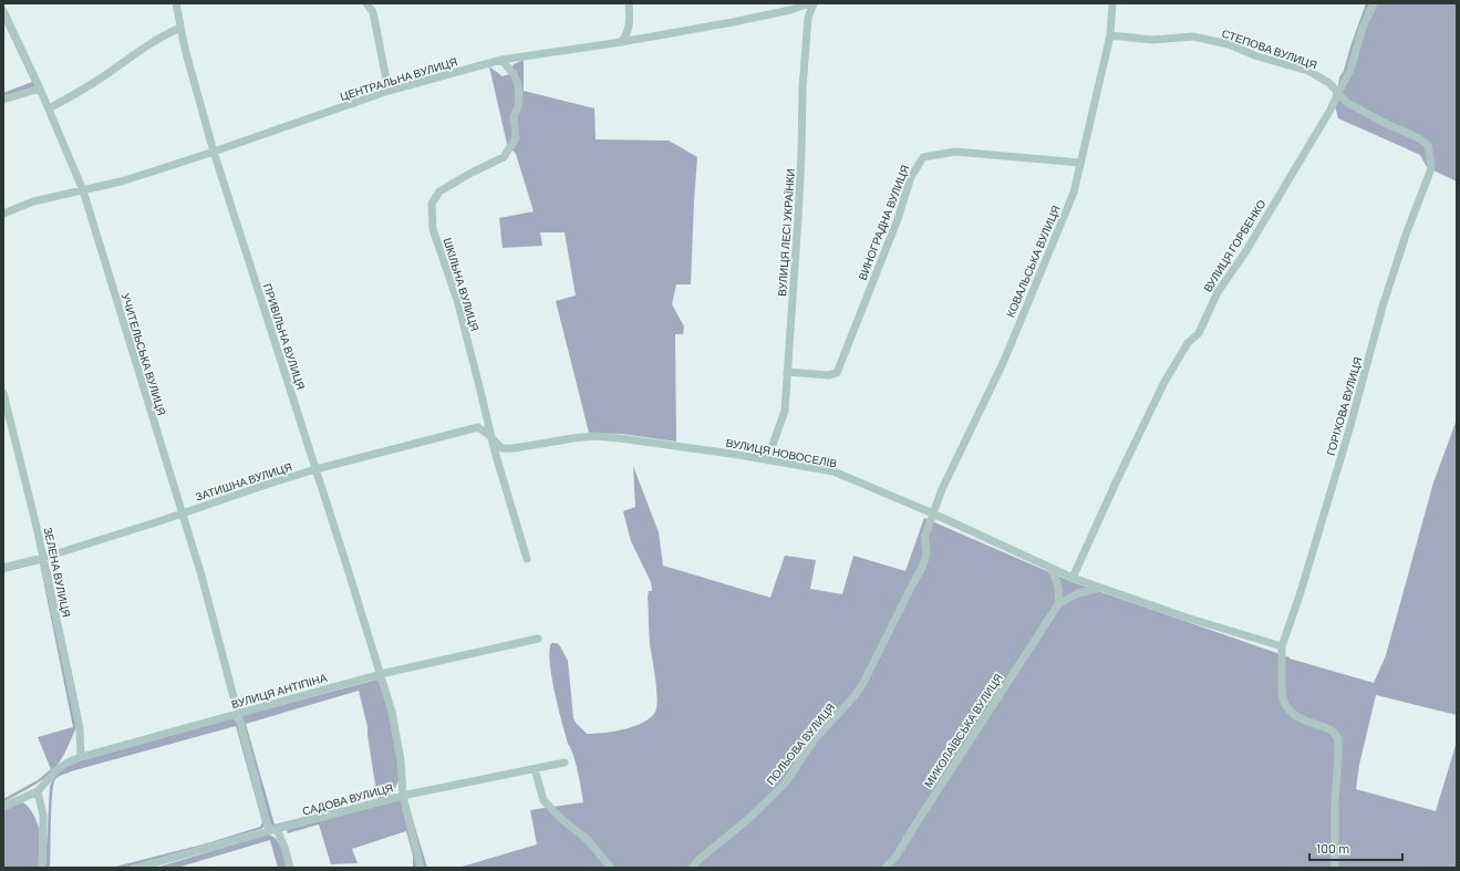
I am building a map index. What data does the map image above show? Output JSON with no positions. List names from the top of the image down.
{
  "streets": {
    "street": [
      "СТЕПОВА ВУЛИЦЯ",
      "ЦЕНТРАЛЬНА ВУЛИЦЯ",
      "ВИНОГРАДНА ВУЛИЦЯ",
      "ВУЛИЦЯ ЛЕСІ УКРАЇНКИ",
      "ВУЛИЦЯ ГОРБЕНКО",
      "КОВАЛЬСЬКА ВУЛИЦЯ",
      "ШКІЛЬНА ВУЛИЦЯ",
      "ПРИВІЛЬНА ВУЛИЦЯ",
      "УЧИТЕЛЬСЬКА ВУЛИЦЯ",
      "ГОРІХОВА ВУЛИЦЯ",
      "ВУЛИЦЯ НОВОСЕЛІВ",
      "ЗАТИШНА ВУЛИЦЯ",
      "ЗЕЛЕНА ВУЛИЦЯ",
      "ВУЛИЦЯ АНТІПІНА",
      "МИКОЛАЇВСЬКА ВУЛИЦЯ",
      "ПОЛЬОВА ВУЛИЦЯ",
      "САДОВА ВУЛИЦЯ"
    ]
  },
  "crossings": [
    ["СТЕПОВА ВУЛИЦЯ", "ВУЛИЦЯ ГОРБЕНКО"],
    ["СТЕПОВА ВУЛИЦЯ", "КОВАЛЬСЬКА ВУЛИЦЯ"],
    ["СТЕПОВА ВУЛИЦЯ", "ГОРІХОВА ВУЛИЦЯ"],
    ["ЦЕНТРАЛЬНА ВУЛИЦЯ", "ШКІЛЬНА ВУЛИЦЯ"],
    ["ЦЕНТРАЛЬНА ВУЛИЦЯ", "ПРИВІЛЬНА ВУЛИЦЯ"],
    ["ЦЕНТРАЛЬНА ВУЛИЦЯ", "УЧИТЕЛЬСЬКА ВУЛИЦЯ"],
    ["ВИНОГРАДНА ВУЛИЦЯ", "ВУЛИЦЯ ЛЕСІ УКРАЇНКИ"],
    ["ВИНОГРАДНА ВУЛИЦЯ", "КОВАЛЬСЬКА ВУЛИЦЯ"],
    ["ВУЛИЦЯ ЛЕСІ УКРАЇНКИ", "ВУЛИЦЯ НОВОСЕЛІВ"],
    ["ВУЛИЦЯ ГОРБЕНКО", "ВУЛИЦЯ НОВОСЕЛІВ"],
    ["КОВАЛЬСЬКА ВУЛИЦЯ", "ВУЛИЦЯ НОВОСЕЛІВ"],
    ["КОВАЛЬСЬКА ВУЛИЦЯ", "ПОЛЬОВА ВУЛИЦЯ"],
    ["ШКІЛЬНА ВУЛИЦЯ", "ВУЛИЦЯ НОВОСЕЛІВ"],
    ["ШКІЛЬНА ВУЛИЦЯ", "ЗАТИШНА ВУЛИЦЯ"],
    ["ПРИВІЛЬНА ВУЛИЦЯ", "ЗАТИШНА ВУЛИЦЯ"],
    ["ПРИВІЛЬНА ВУЛИЦЯ", "ВУЛИЦЯ АНТІПІНА"],
    ["ПРИВІЛЬНА ВУЛИЦЯ", "САДОВА ВУЛИЦЯ"],
    ["УЧИТЕЛЬСЬКА ВУЛИЦЯ", "ЗАТИШНА ВУЛИЦЯ"],
    ["УЧИТЕЛЬСЬКА ВУЛИЦЯ", "ВУЛИЦЯ АНТІПІНА"],
    ["УЧИТЕЛЬСЬКА ВУЛИЦЯ", "САДОВА ВУЛИЦЯ"],
    ["ГОРІХОВА ВУЛИЦЯ", "ВУЛИЦЯ НОВОСЕЛІВ"],
    ["ВУЛИЦЯ НОВОСЕЛІВ", "ЗАТИШНА ВУЛИЦЯ"],
    ["ВУЛИЦЯ НОВОСЕЛІВ", "МИКОЛАЇВСЬКА ВУЛИЦЯ"],
    ["ВУЛИЦЯ НОВОСЕЛІВ", "ПОЛЬОВА ВУЛИЦЯ"],
    ["ЗАТИШНА ВУЛИЦЯ", "ЗЕЛЕНА ВУЛИЦЯ"],
    ["ЗЕЛЕНА ВУЛИЦЯ", "ВУЛИЦЯ АНТІПІНА"]
  ],
  "scale_bar": "100 m"
}
